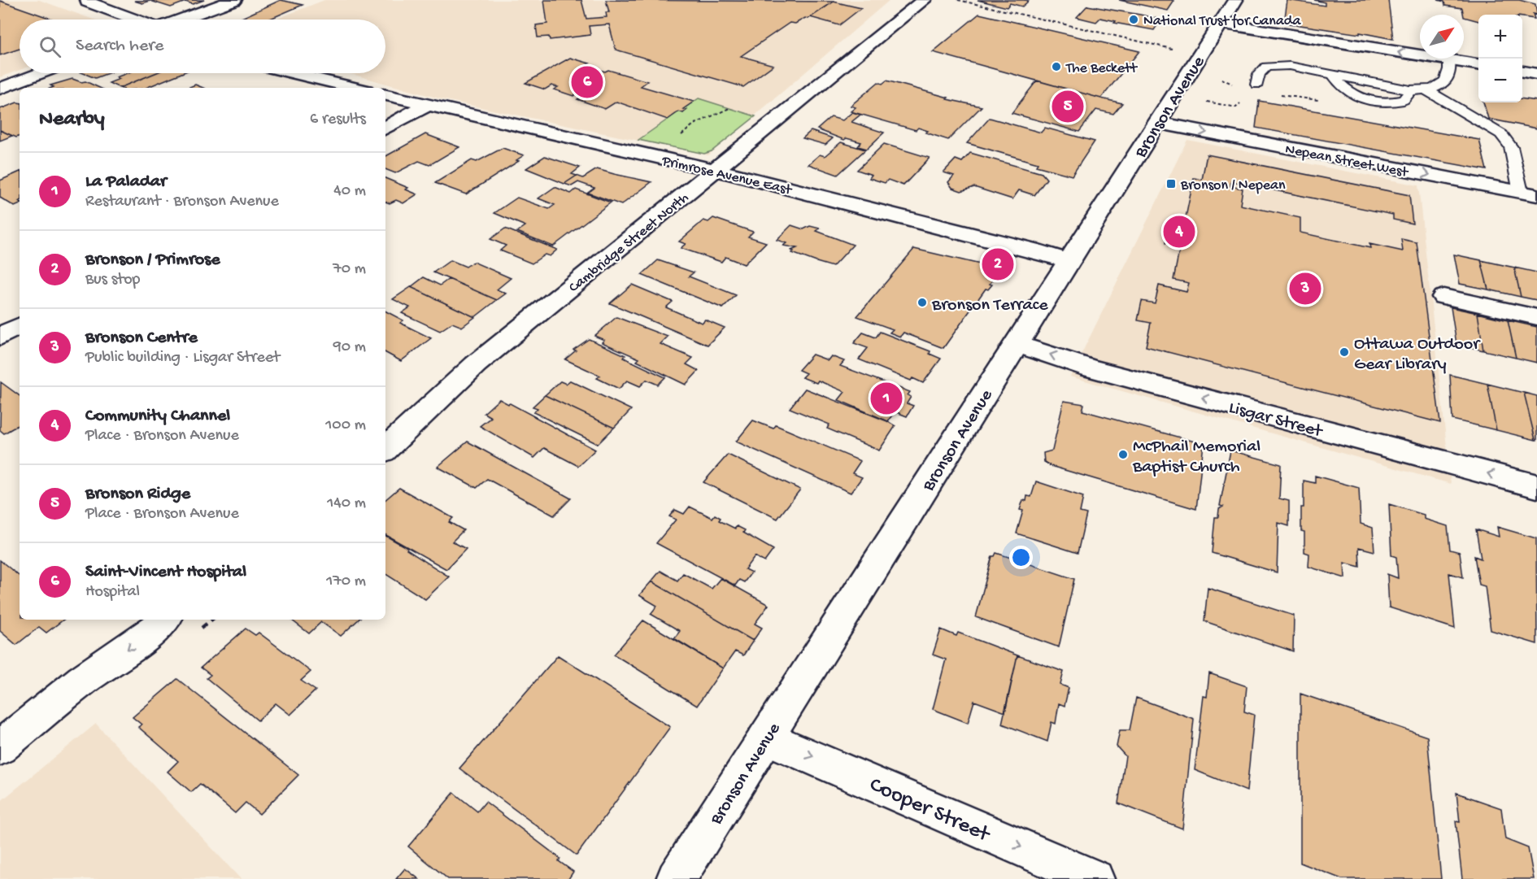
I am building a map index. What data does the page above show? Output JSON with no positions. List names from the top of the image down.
{
  "streets": {
    "street": [
      "Bronson Avenue",
      "Nepean Street West",
      "Primrose Avenue East",
      "Cambridge Street North",
      "Lisgar Street",
      "Cooper Street"
    ]
  },
  "crossings": [
    ["Bronson Avenue", "Nepean Street West"],
    ["Bronson Avenue", "Primrose Avenue East"],
    ["Bronson Avenue", "Lisgar Street"],
    ["Bronson Avenue", "Cooper Street"],
    ["Primrose Avenue East", "Cambridge Street North"]
  ],
  "one_way": ["Lisgar Street", "Cooper Street"],
  "places": {
    "other": [
      "National Trust for Canada",
      "The Beckett",
      "Bronson Terrace",
      "Ottawa Outdoor Gear Library",
      "McPhail Memorial Baptist Church"
    ],
    "transit": ["Bronson / Nepean"]
  },
  "north": "top right",
  "page": {
    "map_buttons": ["+", "−"],
    "search": "Search here",
    "pins": [
      "6",
      "5",
      "4",
      "2",
      "3",
      "1"
    ],
    "heading": ["Nearby", "6 results"],
    "list": [
      {
        "mark": "1",
        "name": "La Paladar",
        "note": "Restaurant · Bronson Avenue",
        "value": "40 m"
      },
      {
        "mark": "2",
        "name": "Bronson / Primrose",
        "note": "Bus stop",
        "value": "70 m"
      },
      {
        "mark": "3",
        "name": "Bronson Centre",
        "note": "Public building · Lisgar Street",
        "value": "90 m"
      },
      {
        "mark": "4",
        "name": "Community Channel",
        "note": "Place · Bronson Avenue",
        "value": "100 m"
      },
      {
        "mark": "5",
        "name": "Bronson Ridge",
        "note": "Place · Bronson Avenue",
        "value": "140 m"
      },
      {
        "mark": "6",
        "name": "Saint-Vincent Hospital",
        "note": "Hospital",
        "value": "170 m"
      }
    ]
  }
}
